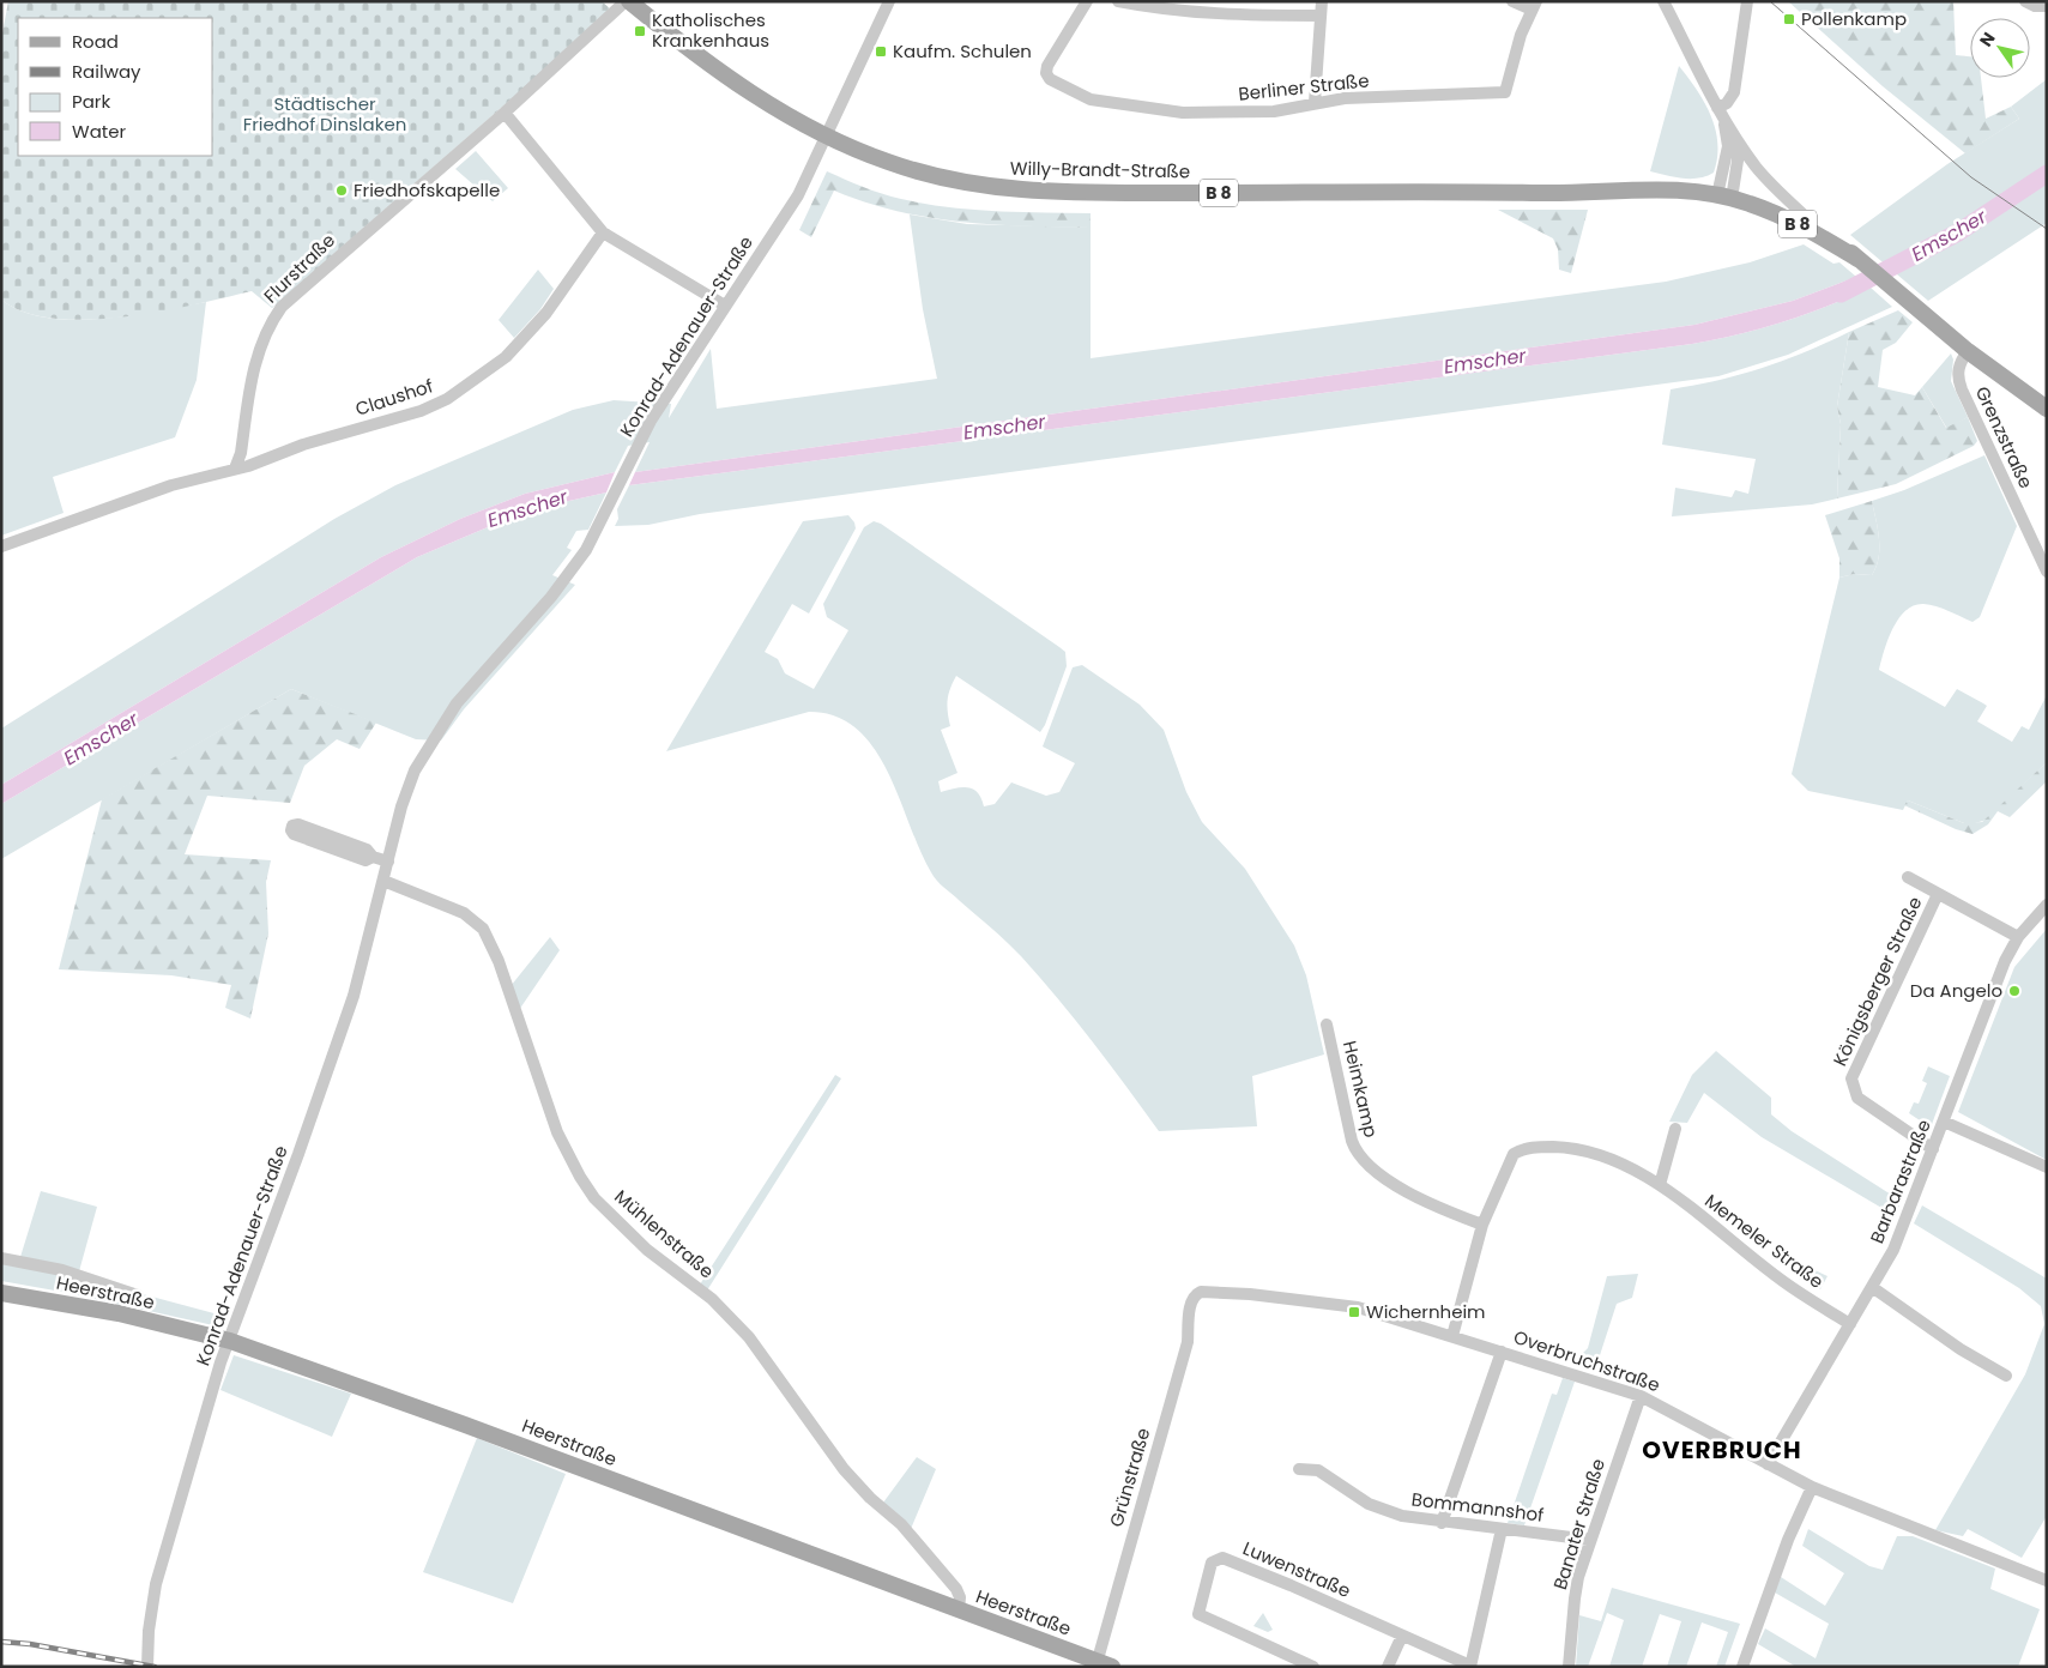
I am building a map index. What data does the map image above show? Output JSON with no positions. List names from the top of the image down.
{
  "streets": {
    "main road": ["Willy-Brandt-Straße", "B 8", "Heerstraße"],
    "street": [
      "Berliner Straße",
      "Flurstraße",
      "Konrad-Adenauer-Straße",
      "Claushof",
      "Grenzstraße",
      "Königsberger Straße",
      "Heimkamp",
      "Barbarastraße",
      "Mühlenstraße",
      "Memeler Straße",
      "Overbruchstraße",
      "Grünstraße",
      "Bommannshof",
      "Banater Straße",
      "Luwenstraße"
    ]
  },
  "crossings": [
    ["Willy-Brandt-Straße", "Flurstraße"],
    ["Willy-Brandt-Straße", "Konrad-Adenauer-Straße"],
    ["Willy-Brandt-Straße", "Grenzstraße"],
    ["Flurstraße", "Claushof"],
    ["Konrad-Adenauer-Straße", "Mühlenstraße"],
    ["Konrad-Adenauer-Straße", "Heerstraße"],
    ["Königsberger Straße", "Barbarastraße"],
    ["Heimkamp", "Memeler Straße"],
    ["Barbarastraße", "Memeler Straße"],
    ["Barbarastraße", "Overbruchstraße"],
    ["Mühlenstraße", "Heerstraße"],
    ["Heerstraße", "Grünstraße"],
    ["Overbruchstraße", "Grünstraße"],
    ["Overbruchstraße", "Banater Straße"],
    ["Bommannshof", "Banater Straße"]
  ],
  "districts": ["OVERBRUCH"],
  "water": ["Emscher"],
  "parks": ["Städtischer Friedhof Dinslaken"],
  "places": {
    "transit": [
      "Pollenkamp",
      "Katholisches Krankenhaus",
      "Kaufm. Schulen",
      "Wichernheim"
    ],
    "other": ["Friedhofskapelle", "Da Angelo"]
  },
  "legend": [
    "Road",
    "Railway",
    "Park",
    "Water"
  ],
  "north": "top left"
}
